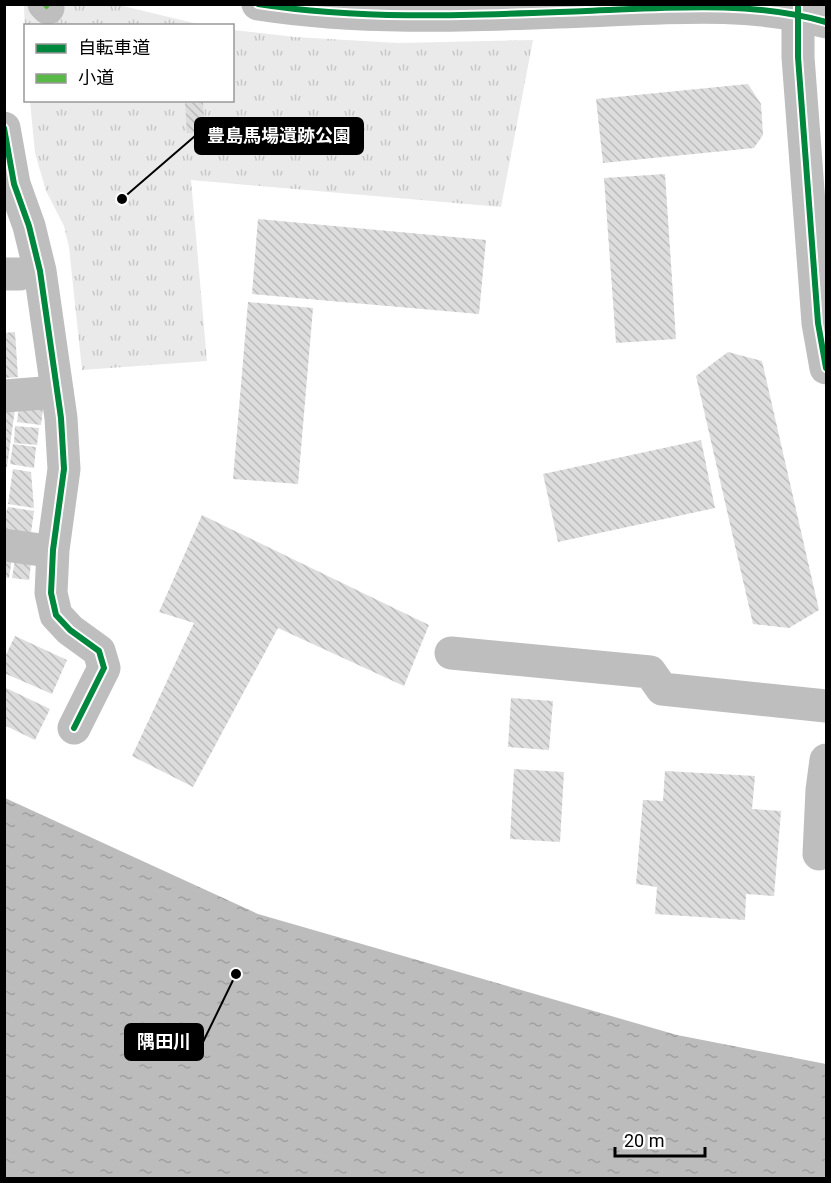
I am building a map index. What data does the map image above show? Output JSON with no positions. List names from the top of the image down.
{
  "places": ["豊島馬場遺跡公園", "隅田川"],
  "legend": ["自転車道", "小道"],
  "scale_bar": "20 m"
}
